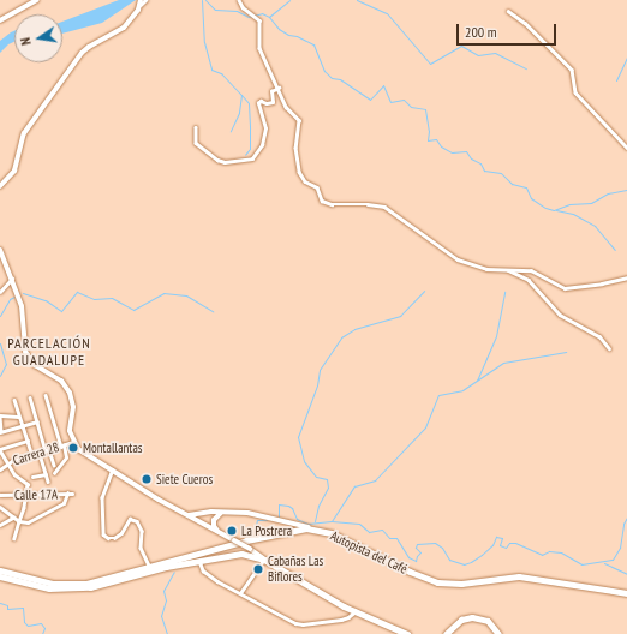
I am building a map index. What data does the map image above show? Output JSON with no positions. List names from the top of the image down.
{
  "streets": {
    "highway": ["Autopista del Café"],
    "street": ["Carrera 28", "Calle 17A"]
  },
  "districts": ["PARCELACIÓN GUADALUPE"],
  "places": [
    "Montallantas",
    "Siete Cueros",
    "La Postrera",
    "Cabañas Las Biflores"
  ],
  "scale_bar": "200 m",
  "north": "left"
}
